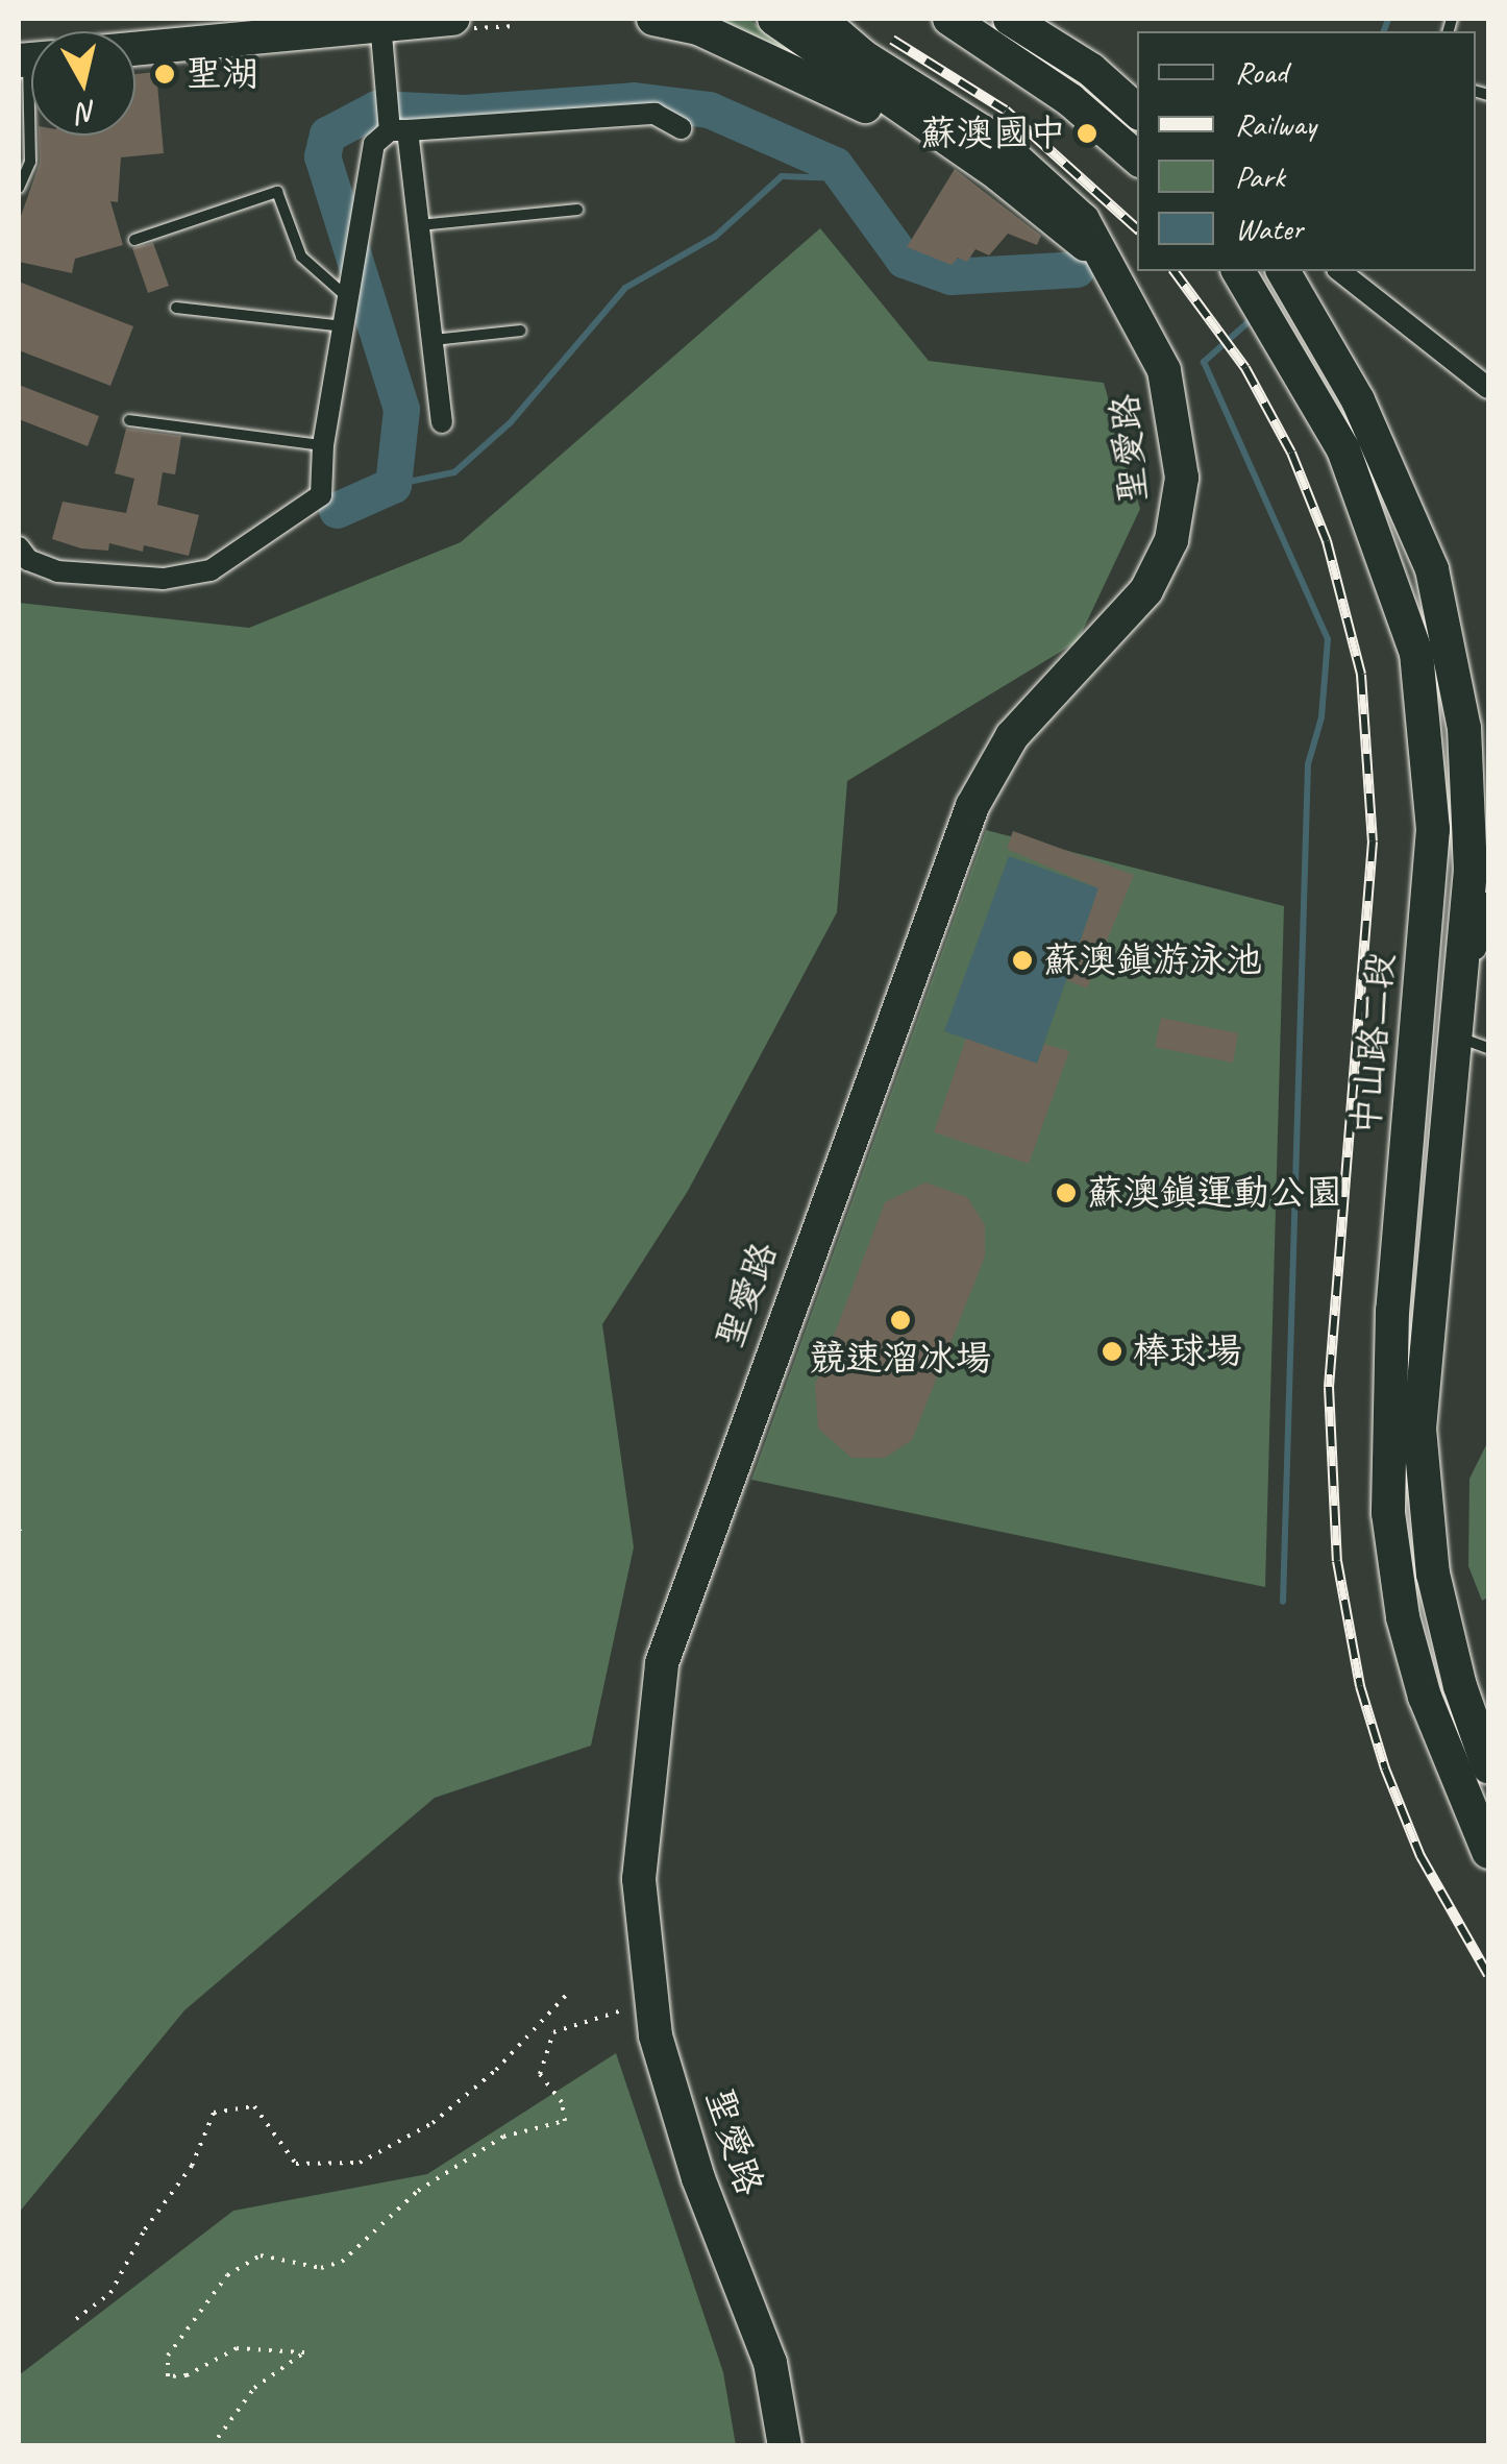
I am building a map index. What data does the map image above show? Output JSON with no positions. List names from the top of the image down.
{
  "streets": {
    "main road": ["聖愛路", "中山路二段"]
  },
  "places": [
    "聖湖",
    "蘇澳國中",
    "蘇澳鎮游泳池",
    "蘇澳鎮運動公園",
    "競速溜冰場",
    "棒球場"
  ],
  "legend": [
    "Road",
    "Railway",
    "Park",
    "Water"
  ],
  "north": "bottom"
}
